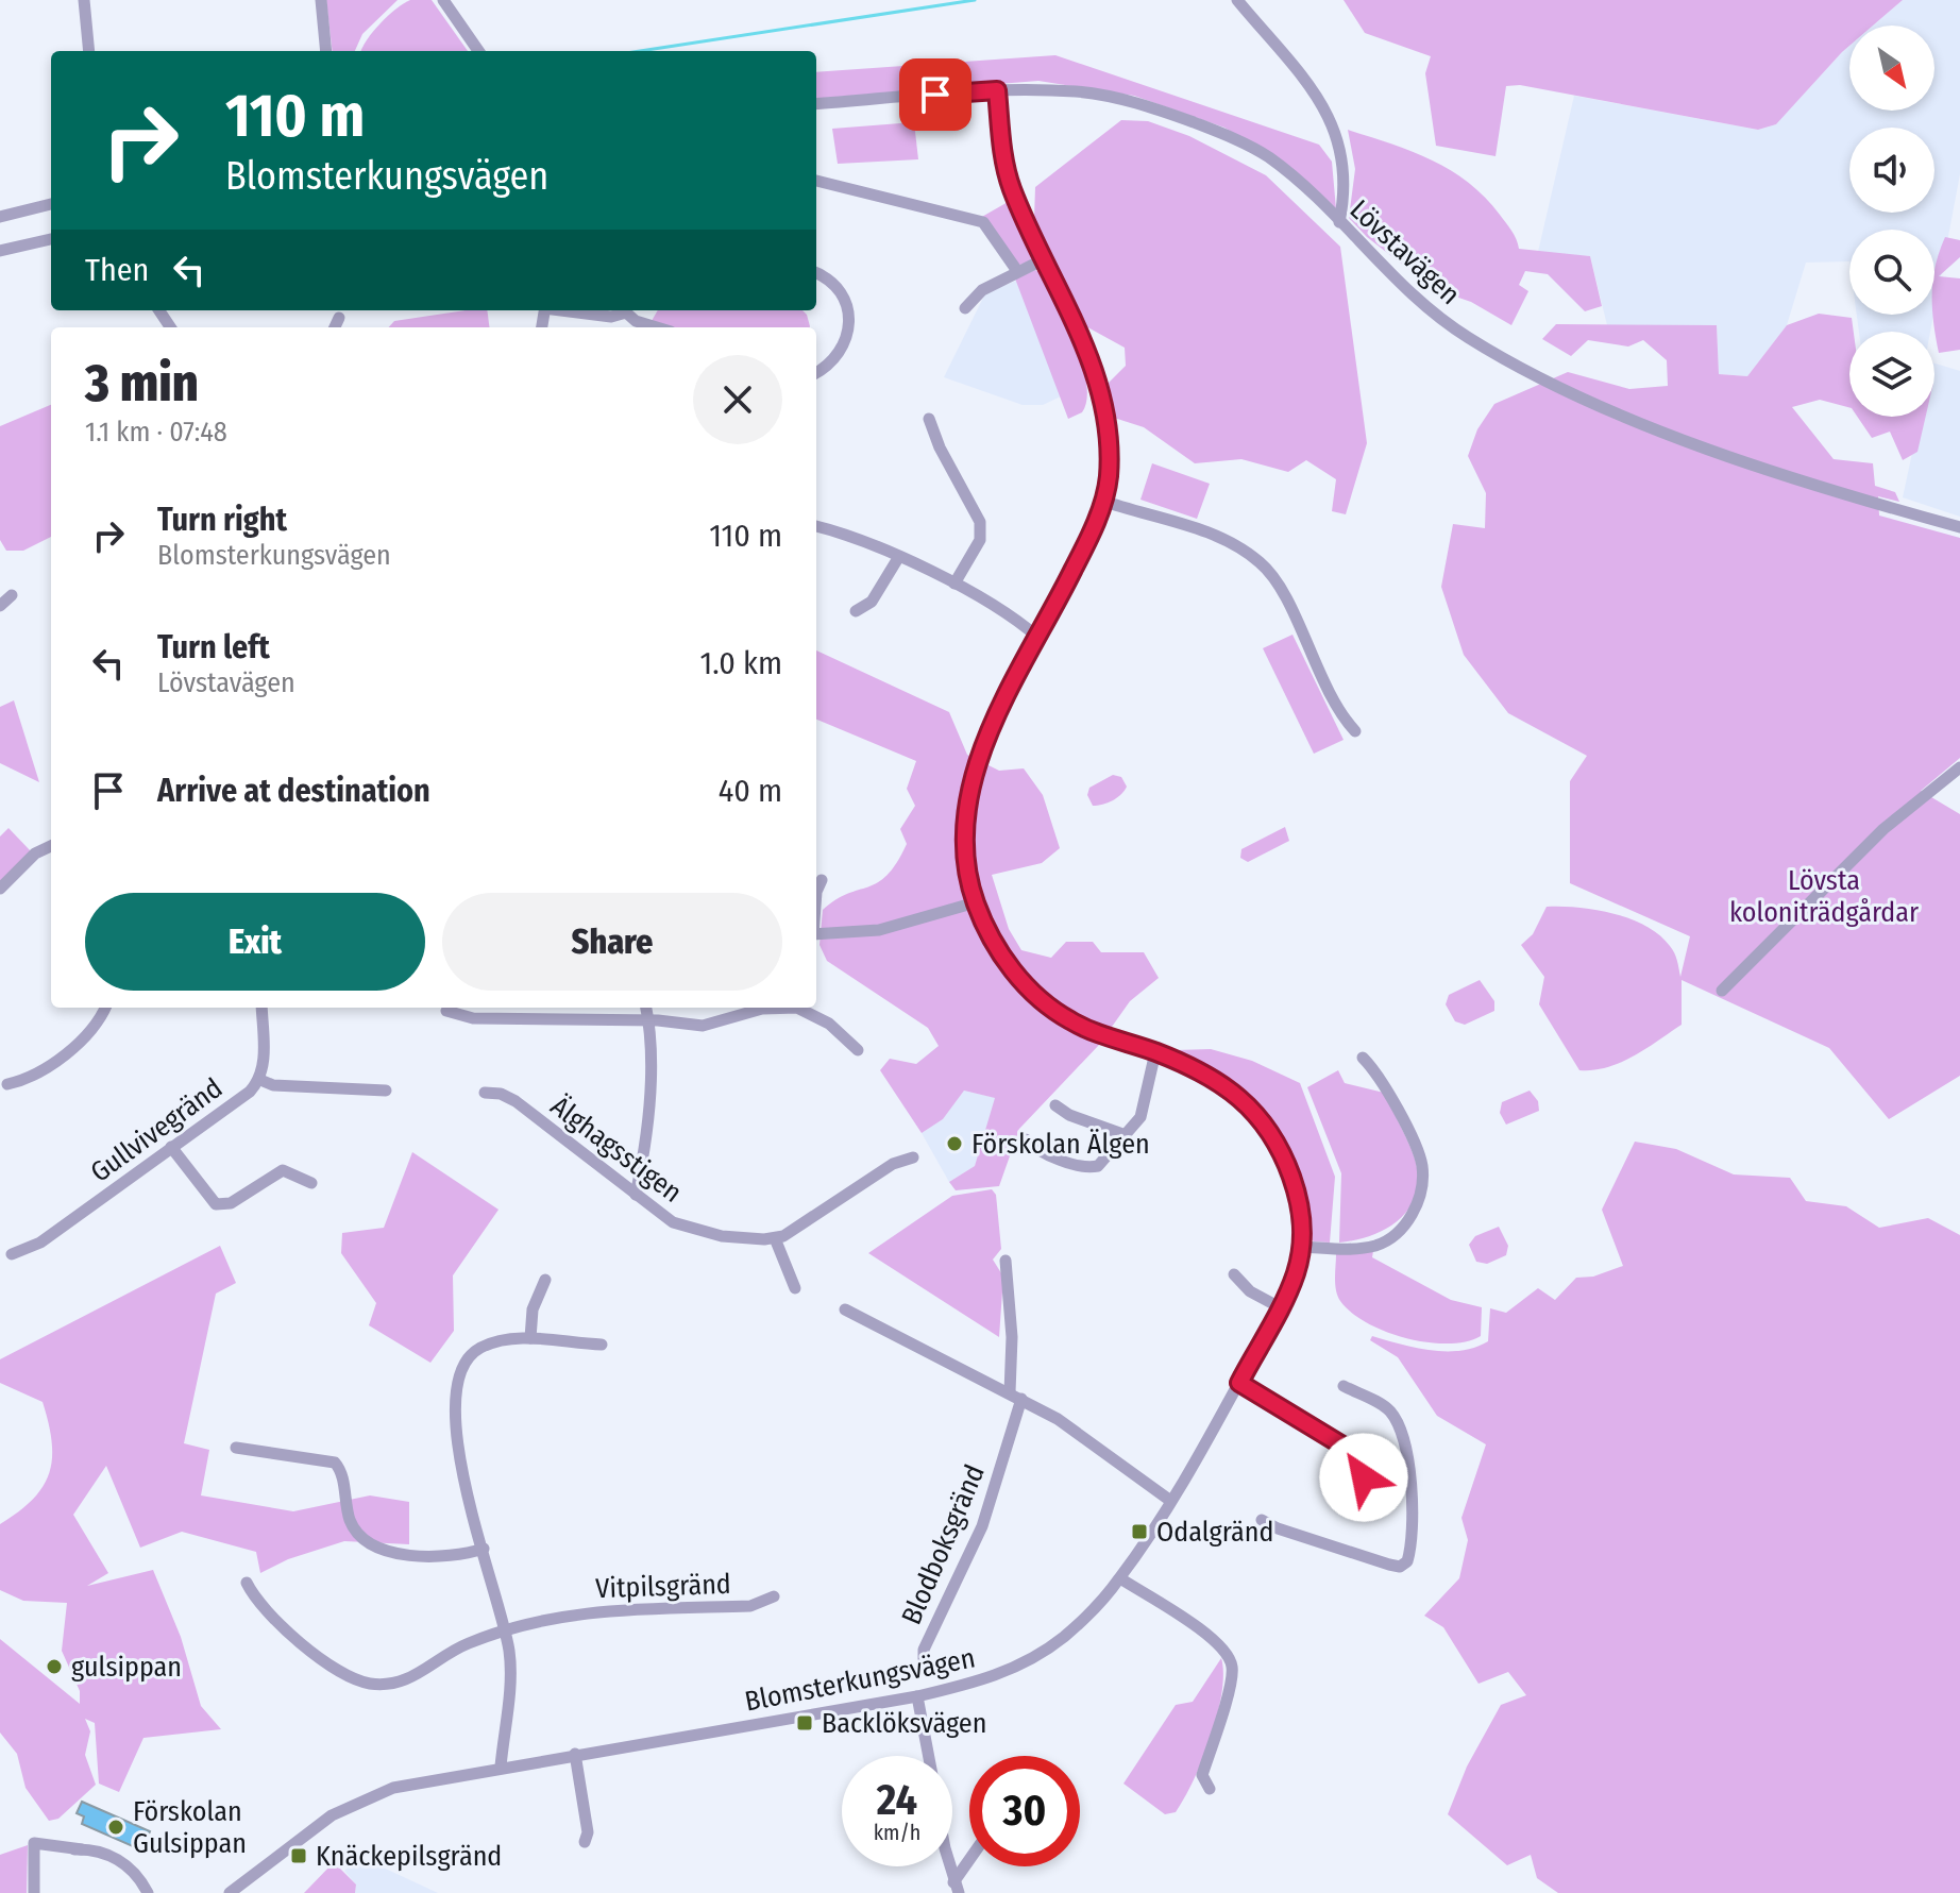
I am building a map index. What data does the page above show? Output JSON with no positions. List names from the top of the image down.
{
  "streets": {
    "street": [
      "Lövstavägen",
      "Gullvivegränd",
      "Älghagsstigen",
      "Blodboksgränd",
      "Vitpilsgränd",
      "Blomsterkungsvägen"
    ]
  },
  "crossings": [
    ["Lövstavägen", "Blomsterkungsvägen"]
  ],
  "parks": ["Lövsta koloniträdgårdar"],
  "places": {
    "other": ["Förskolan Älgen", "gulsippan", "Förskolan Gulsippan"],
    "transit": ["Odalgränd", "Backlöksvägen", "Knäckepilsgränd"]
  },
  "north": "bottom right",
  "page": {
    "turn": ["110 m", "Blomsterkungsvägen"],
    "then": "Then",
    "heading": ["3 min", "1.1 km · 07:48"],
    "list": [
      {
        "name": "Turn right",
        "note": "Blomsterkungsvägen",
        "value": "110 m"
      },
      {
        "name": "Turn left",
        "note": "Lövstavägen",
        "value": "1.0 km"
      },
      {
        "name": "Arrive at destination",
        "value": "40 m"
      }
    ],
    "buttons": ["Exit", "Share"],
    "speed": "24 km/h",
    "limit": "30"
  }
}
